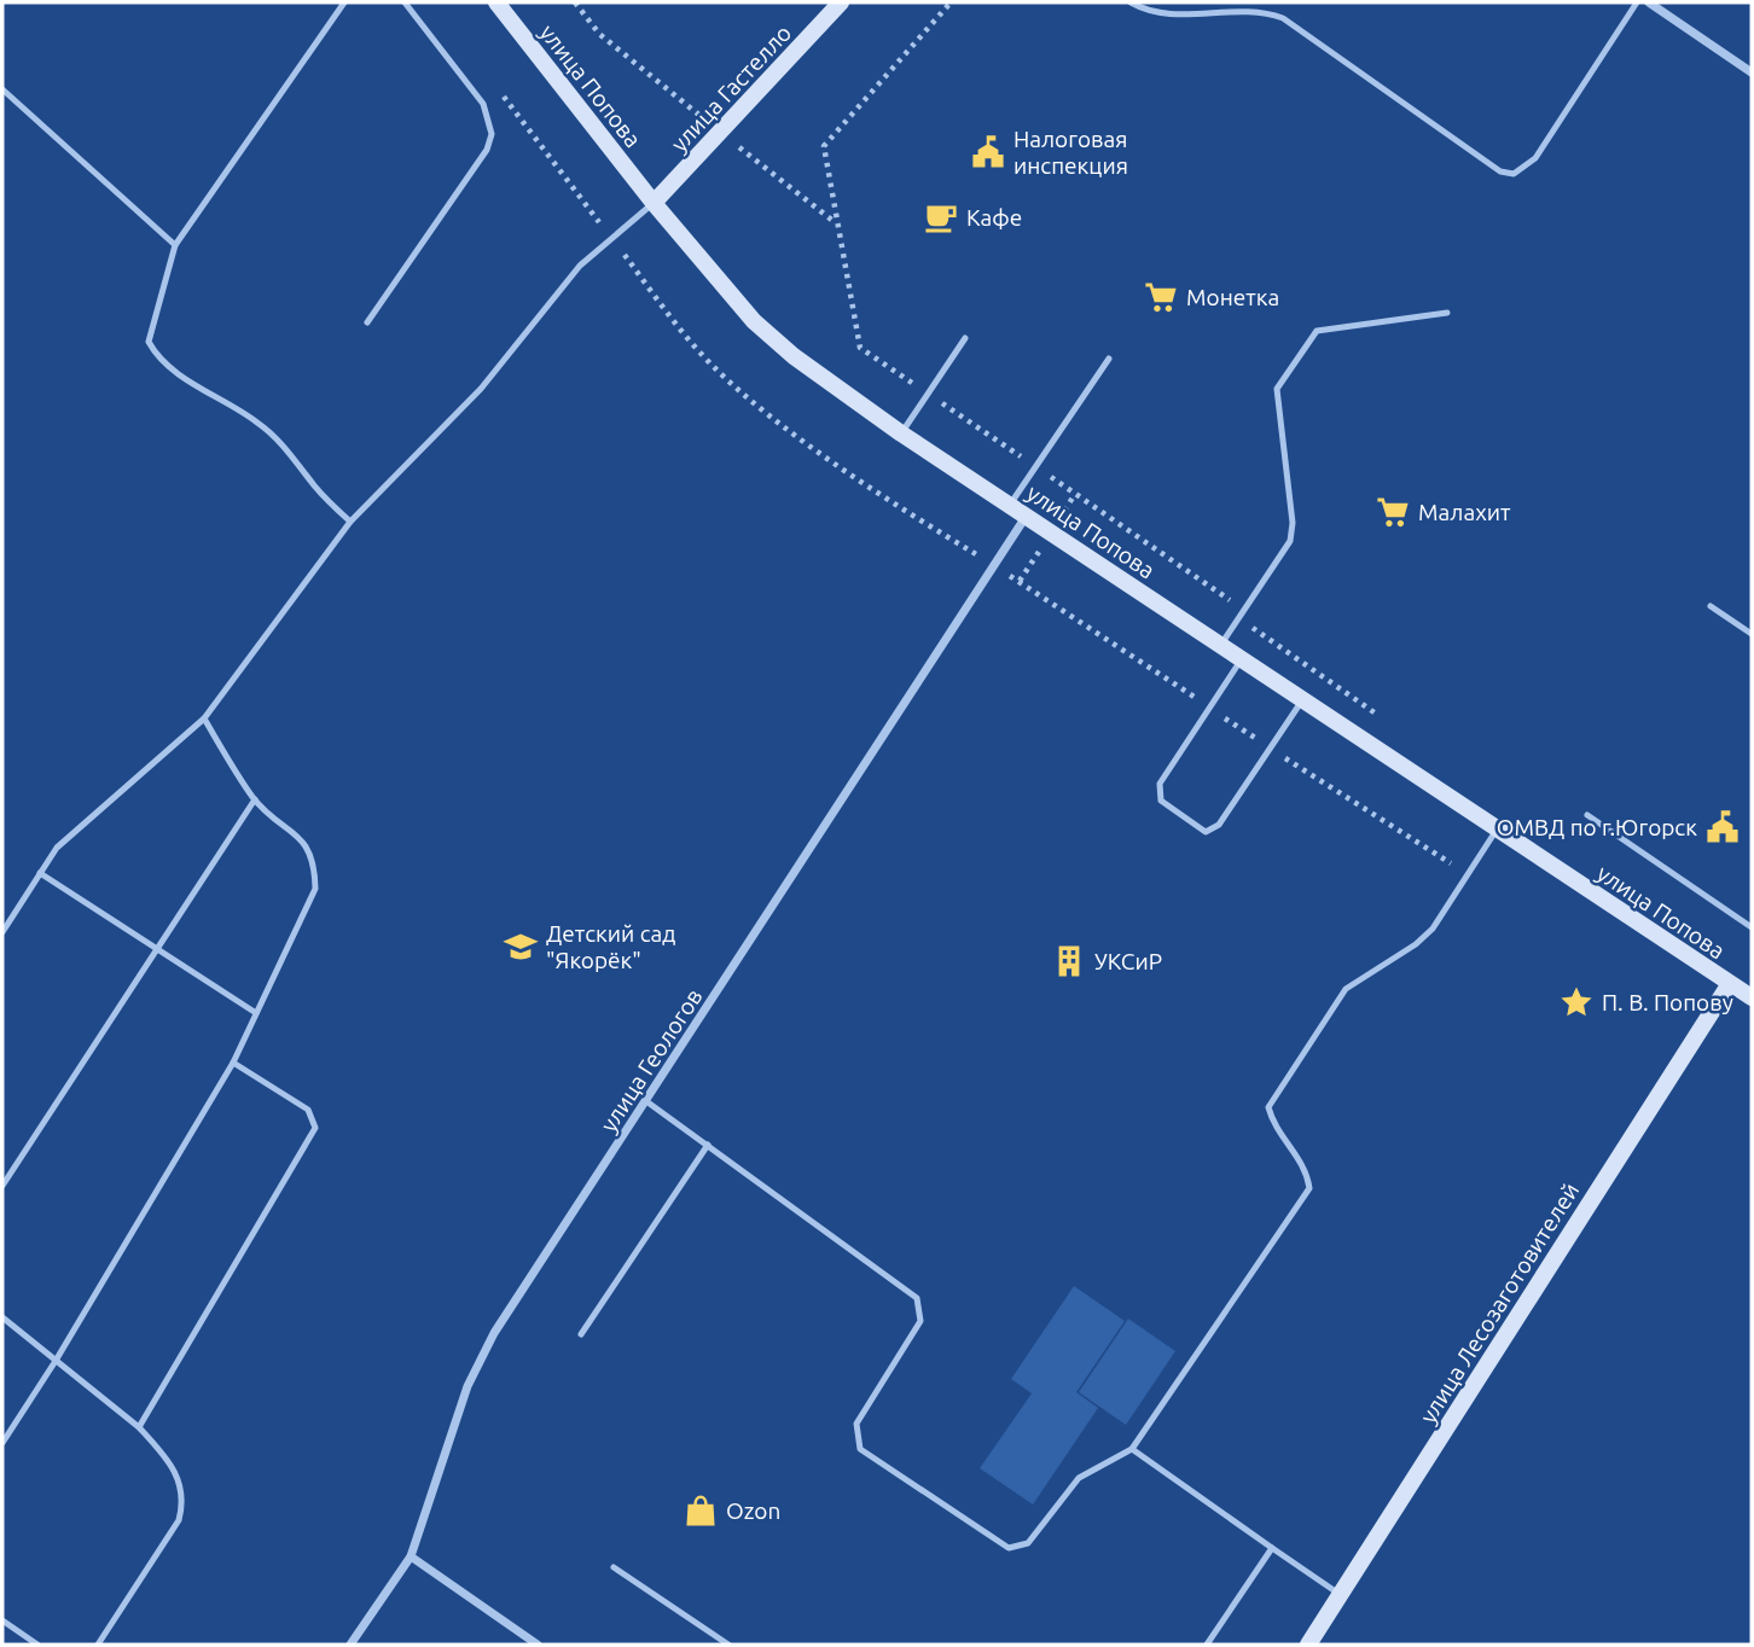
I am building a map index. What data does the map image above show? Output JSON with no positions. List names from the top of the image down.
{
  "streets": {
    "main road": ["улица Попова", "улица Гастелло", "улица Лесозаготовителей"],
    "street": ["улица Геологов"]
  },
  "crossings": [
    ["улица Попова", "улица Гастелло"],
    ["улица Попова", "улица Геологов"],
    ["улица Попова", "улица Лесозаготовителей"]
  ],
  "places": {
    "public building": ["Налоговая инспекция", "ОМВД по г.Югорск"],
    "cafe": ["Кафе"],
    "supermarket": ["Монетка", "Малахит"],
    "school or university": ["Детский сад \"Якорёк\""],
    "building": ["УКСиР"],
    "place": ["П. В. Попову"],
    "shop": ["Ozon"]
  }
}
